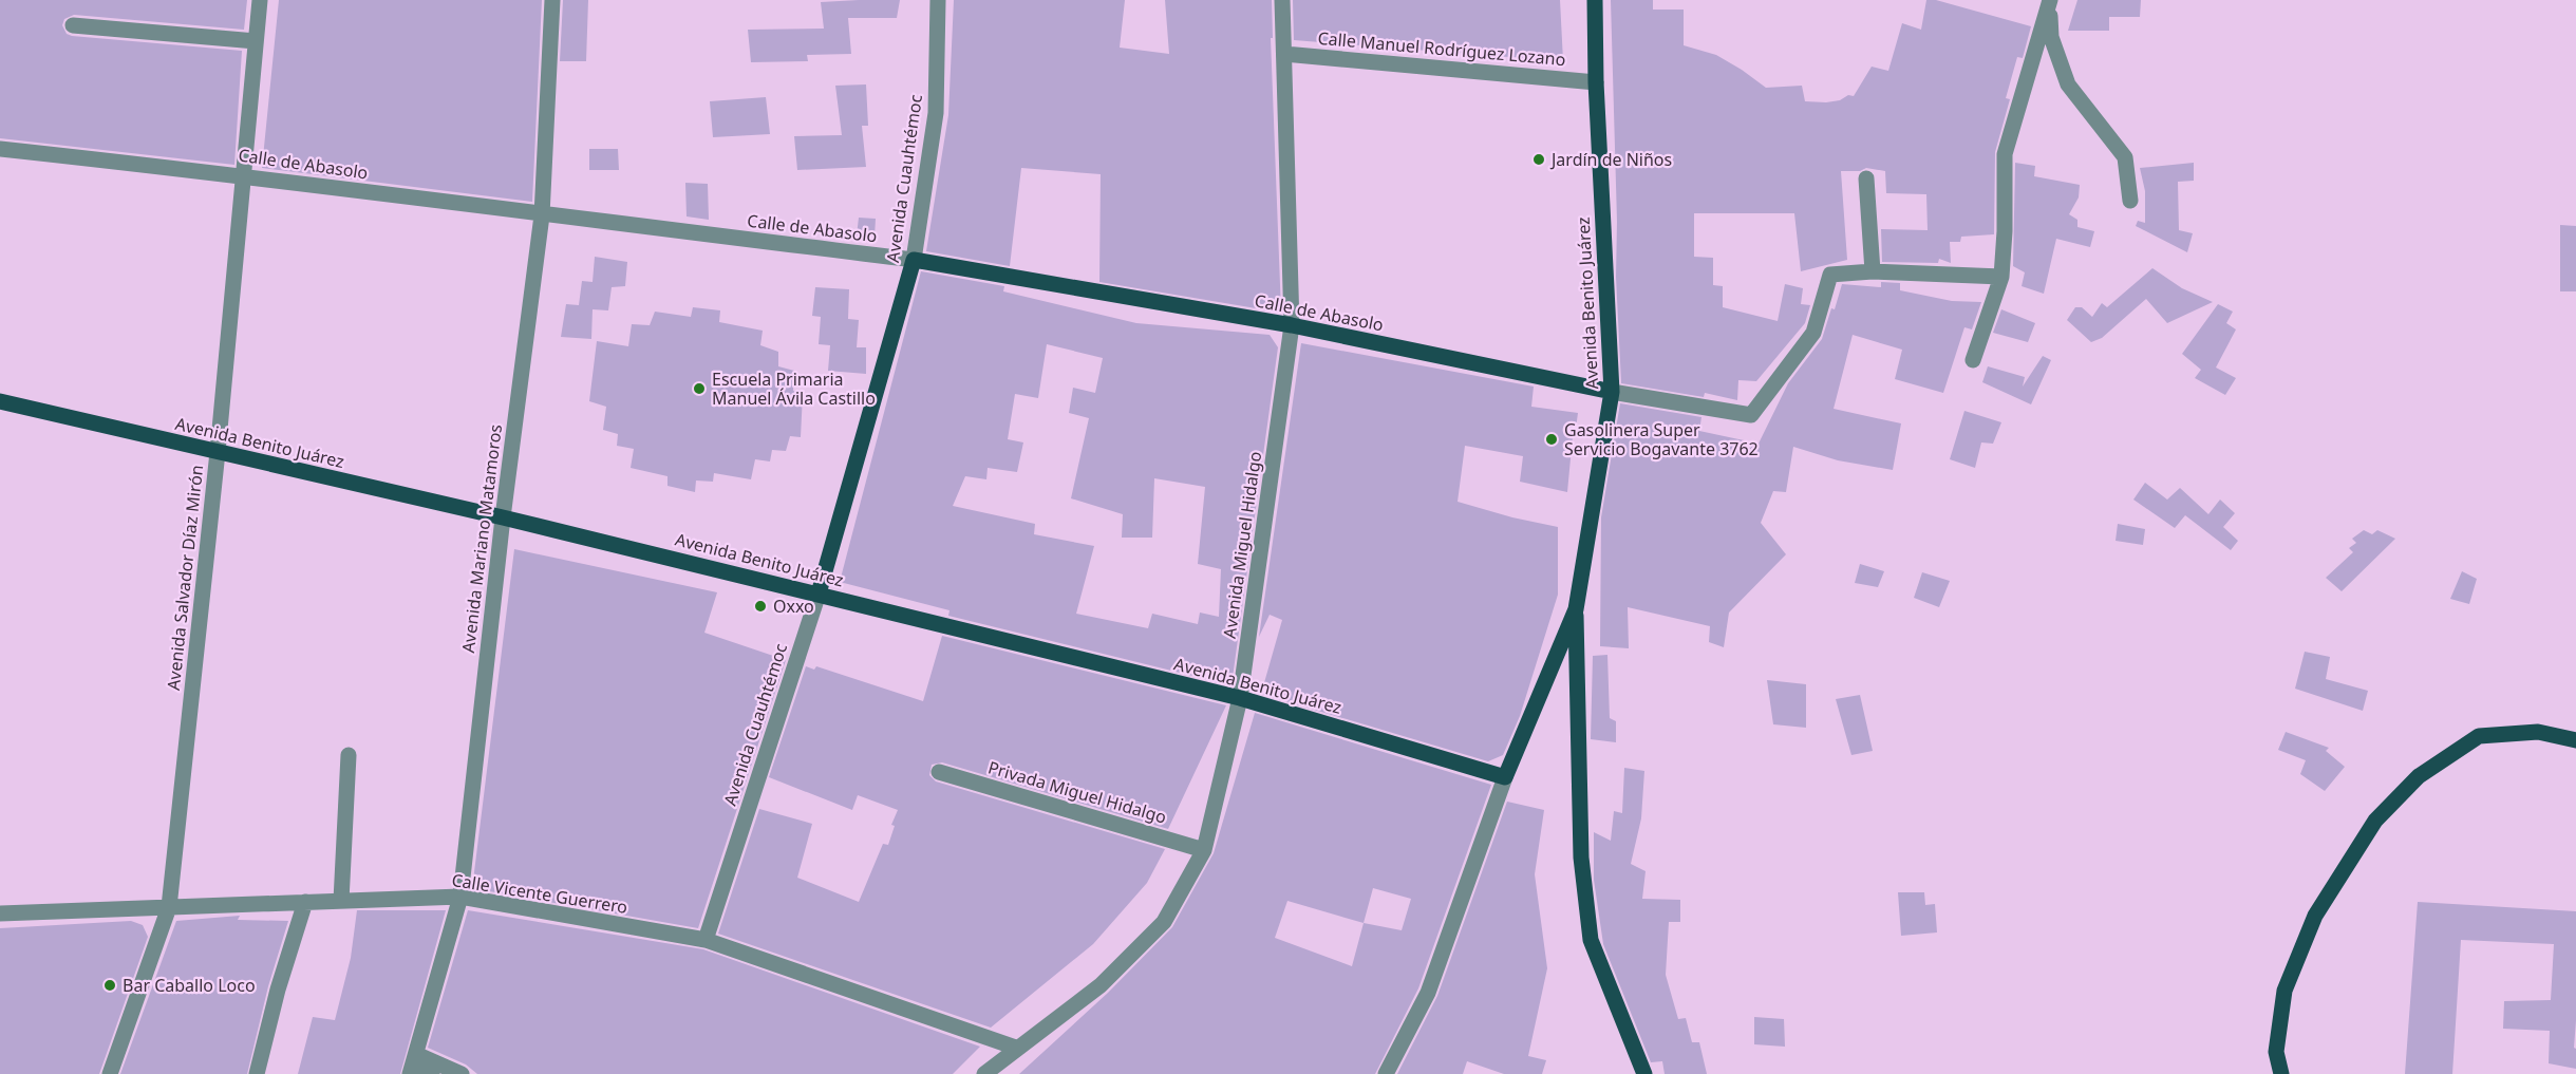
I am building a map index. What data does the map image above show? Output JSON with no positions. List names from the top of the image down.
{
  "streets": {
    "main road": ["Calle de Abasolo", "Avenida Cuauhtémoc", "Avenida Benito Juárez"],
    "street": [
      "Calle Manuel Rodríguez Lozano",
      "Avenida Mariano Matamoros",
      "Avenida Miguel Hidalgo",
      "Avenida Salvador Díaz Mirón",
      "Privada Miguel Hidalgo",
      "Calle Vicente Guerrero"
    ]
  },
  "crossings": [
    ["Calle Manuel Rodríguez Lozano", "Avenida Benito Juárez"],
    ["Calle Manuel Rodríguez Lozano", "Avenida Miguel Hidalgo"],
    ["Calle de Abasolo", "Avenida Cuauhtémoc"],
    ["Calle de Abasolo", "Avenida Benito Juárez"],
    ["Calle de Abasolo", "Avenida Mariano Matamoros"],
    ["Calle de Abasolo", "Avenida Miguel Hidalgo"],
    ["Calle de Abasolo", "Avenida Salvador Díaz Mirón"],
    ["Avenida Cuauhtémoc", "Avenida Benito Juárez"],
    ["Avenida Cuauhtémoc", "Calle Vicente Guerrero"],
    ["Avenida Benito Juárez", "Avenida Mariano Matamoros"],
    ["Avenida Benito Juárez", "Avenida Miguel Hidalgo"],
    ["Avenida Benito Juárez", "Avenida Salvador Díaz Mirón"],
    ["Avenida Mariano Matamoros", "Calle Vicente Guerrero"],
    ["Avenida Miguel Hidalgo", "Privada Miguel Hidalgo"],
    ["Avenida Miguel Hidalgo", "Calle Vicente Guerrero"],
    ["Avenida Salvador Díaz Mirón", "Calle Vicente Guerrero"]
  ],
  "places": [
    "Jardín de Niños",
    "Escuela Primaria Manuel Ávila Castillo",
    "Gasolinera Super Servicio Bogavante 3762",
    "Oxxo",
    "Bar Caballo Loco"
  ]
}
